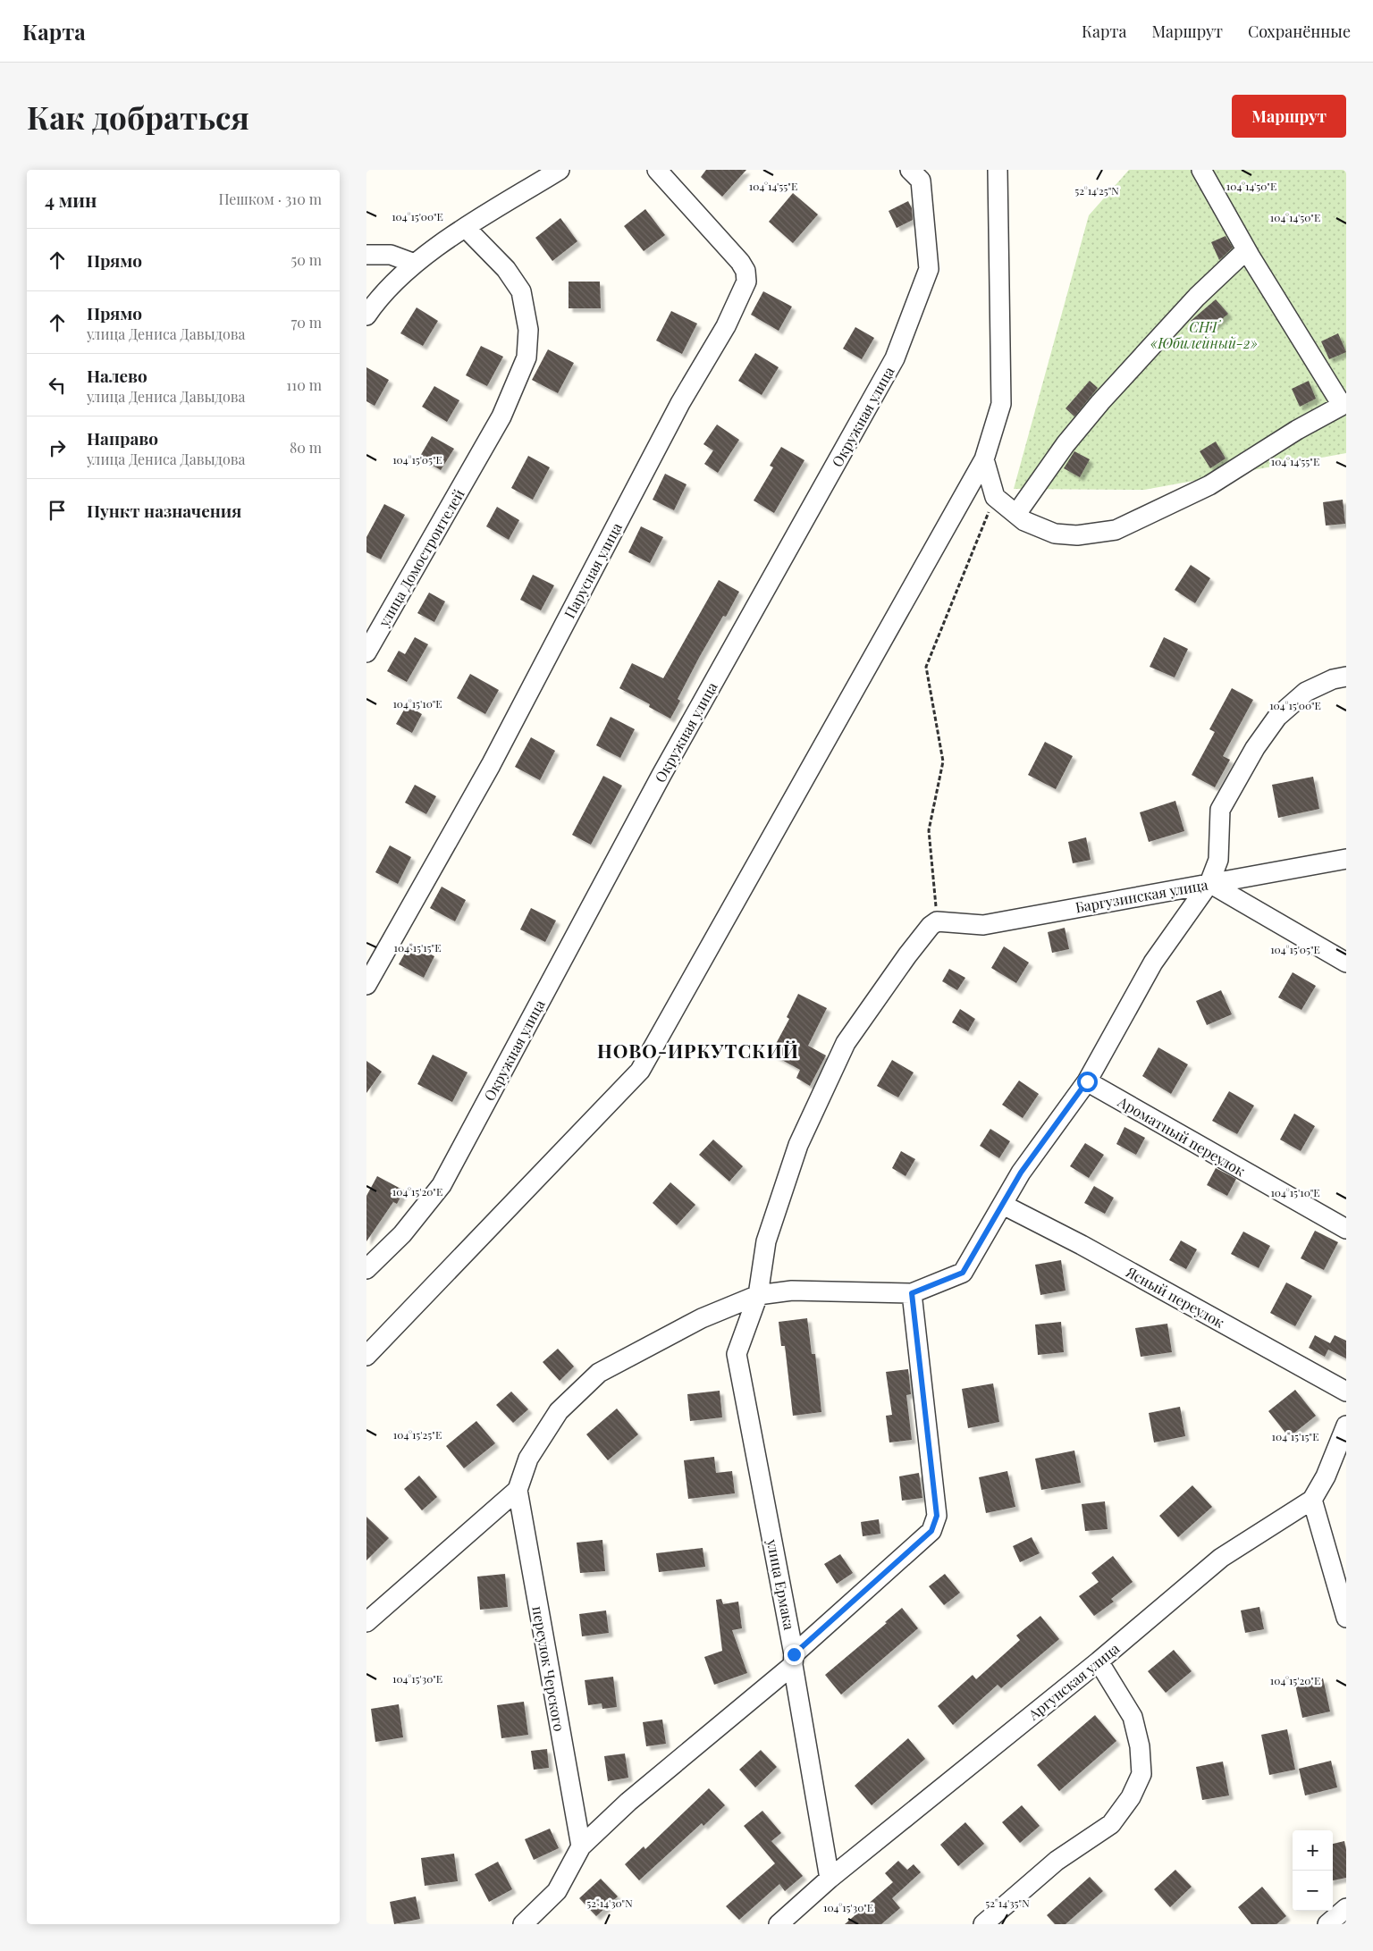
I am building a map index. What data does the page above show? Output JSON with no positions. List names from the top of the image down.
{
  "streets": {
    "street": [
      "Окружная улица",
      "улица Домостроителей",
      "Парусная улица",
      "Баргузинская улица",
      "Ароматный переулок",
      "Ясный переулок",
      "улица Ермака",
      "переулок Черского",
      "Аргунская улица"
    ]
  },
  "crossings": [
    ["Баргузинская улица", "улица Ермака"],
    ["улица Ермака", "Аргунская улица"]
  ],
  "districts": ["НОВО-ИРКУТСКИЙ"],
  "parks": ["СНТ «Юбилейный-2»"],
  "page": {
    "header": "Карта",
    "nav": ["Карта", "Маршрут", "Сохранённые"],
    "buttons": "Маршрут",
    "title": "Как добраться",
    "heading": ["4 мин", "Пешком · 310 m"],
    "list": [
      ["Прямо", "50 m"],
      ["Прямо", "улица Дениса Давыдова", "70 m"],
      ["Налево", "улица Дениса Давыдова", "110 m"],
      ["Направо", "улица Дениса Давыдова", "80 m"],
      "Пункт назначения"
    ],
    "map_buttons": ["+", "−"]
  },
  "coordinates": [
    "104°14'55\"E",
    "104°14'50\"E",
    "52°14'25\"N",
    "104°15'00\"E",
    "104°15'05\"E",
    "104°15'10\"E",
    "104°15'15\"E",
    "104°15'20\"E",
    "104°15'25\"E",
    "104°15'30\"E",
    "52°14'30\"N",
    "52°14'35\"N"
  ]
}
